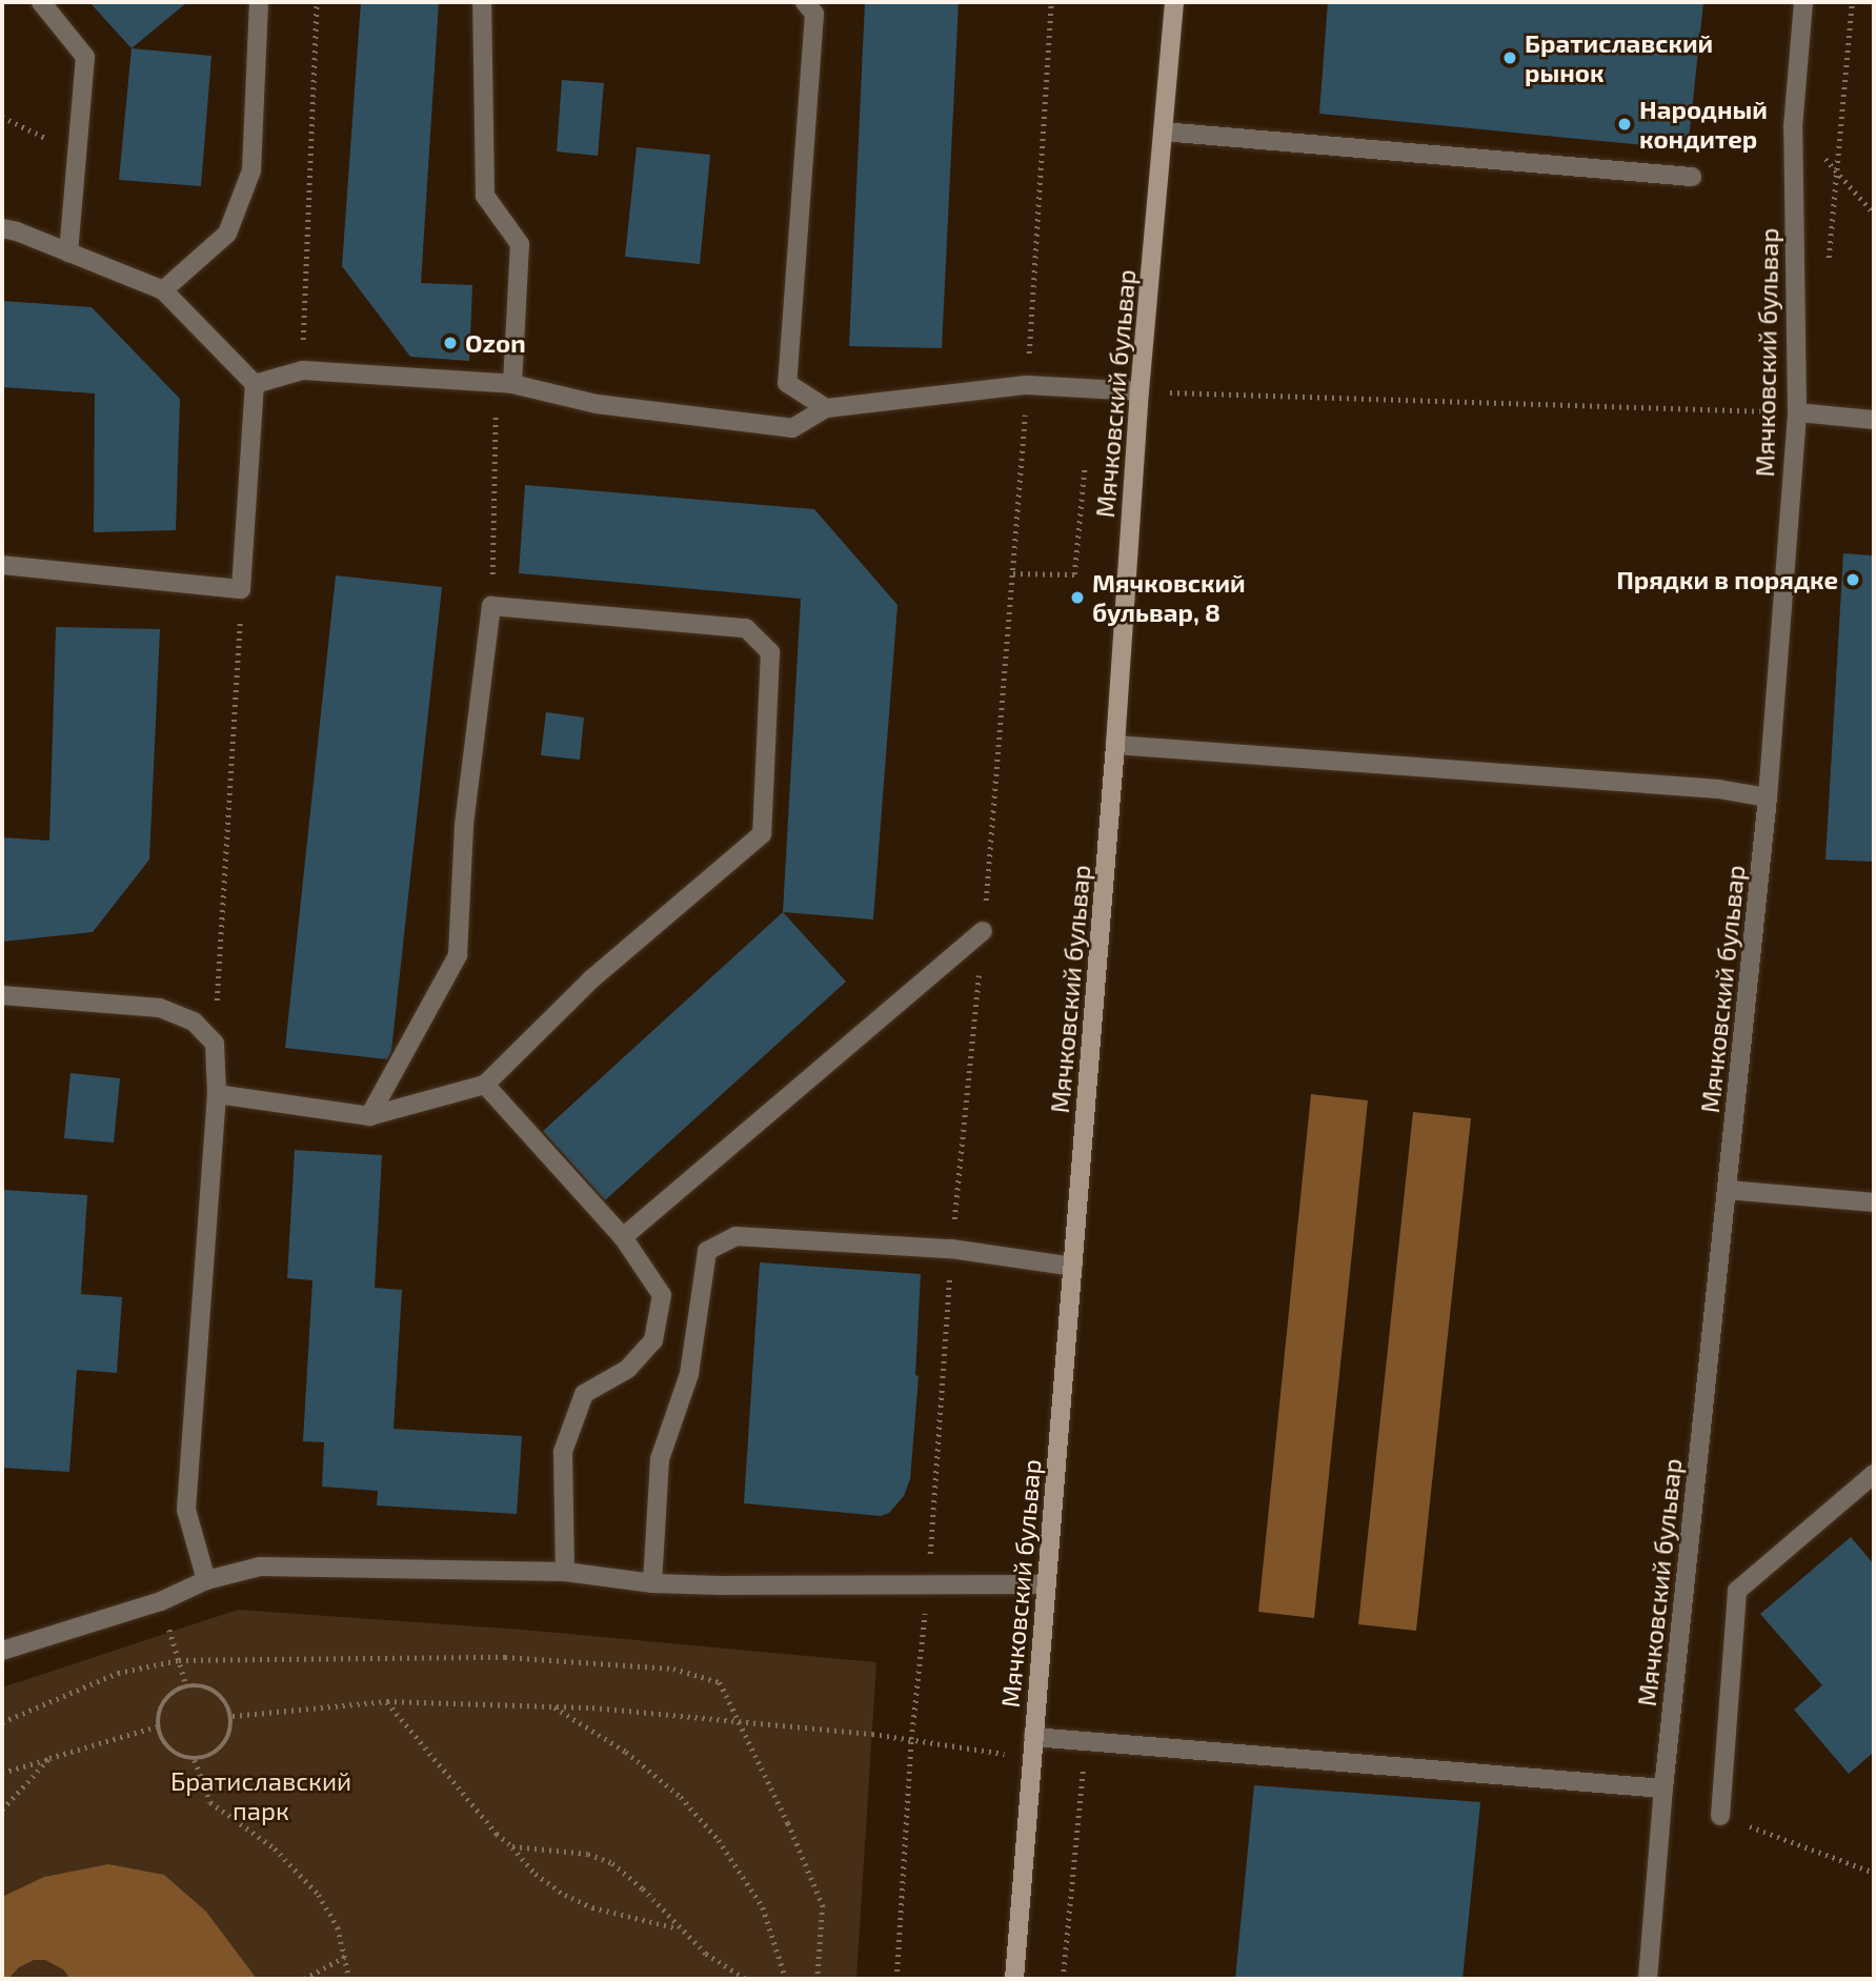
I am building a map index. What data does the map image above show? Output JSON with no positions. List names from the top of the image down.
{
  "streets": {
    "street": ["Мячковский бульвар"]
  },
  "parks": ["Братиславский парк"],
  "places": [
    "Братиславский рынок",
    "Народный кондитер",
    "Ozon",
    "Прядки в порядке",
    "Мячковский бульвар, 8"
  ]
}
